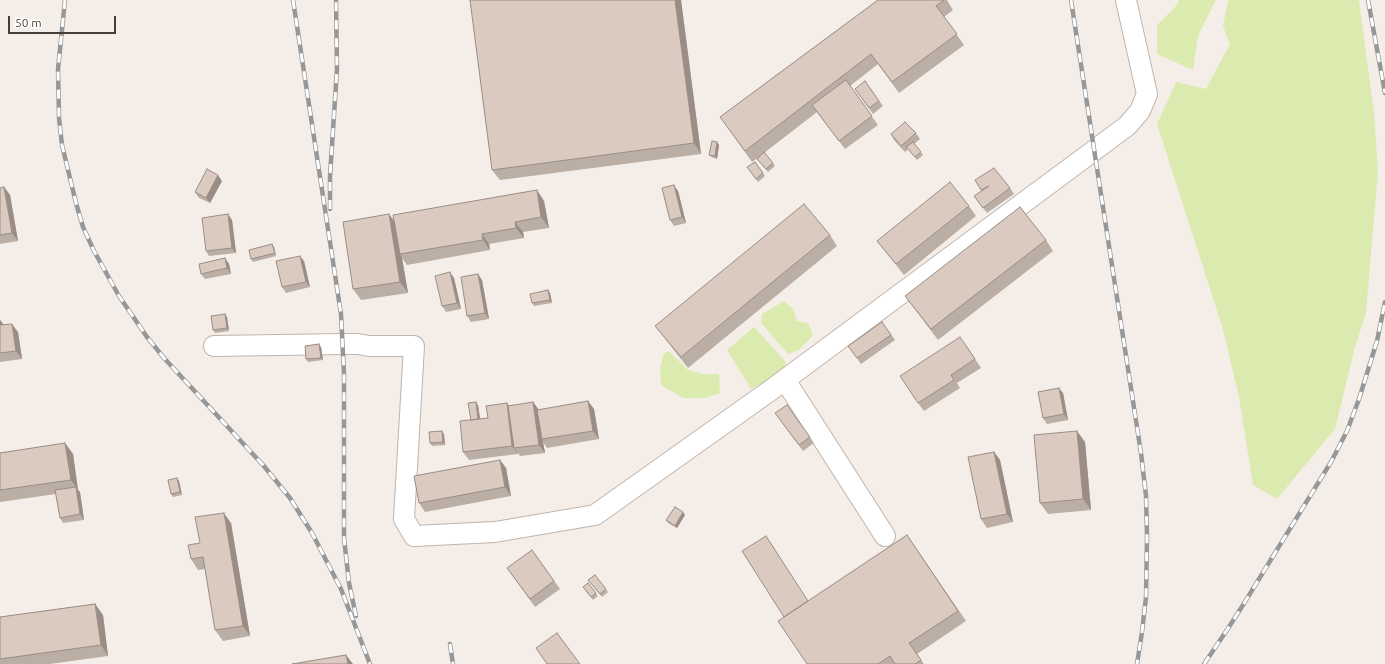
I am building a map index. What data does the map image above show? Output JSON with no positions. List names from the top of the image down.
{
  "scale_bar": "50 m"
}
